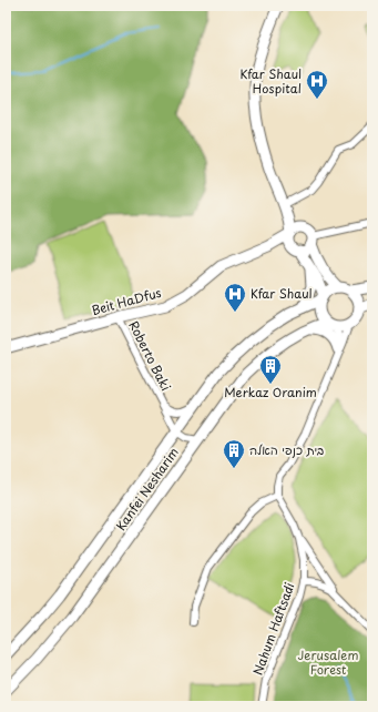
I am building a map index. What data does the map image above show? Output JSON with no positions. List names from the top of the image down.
{
  "streets": {
    "street": [
      "Beit HaDfus",
      "Roberto Baki",
      "Kanfei Nesharim",
      "Nahum Haftsadi"
    ]
  },
  "crossings": [
    ["Beit HaDfus", "Roberto Baki"],
    ["Roberto Baki", "Kanfei Nesharim"]
  ],
  "parks": ["Jerusalem Forest"],
  "places": {
    "hospital": ["Kfar Shaul Hospital", "Kfar Shaul"],
    "building": ["Merkaz Oranim", "בית כנפי האלה"]
  }
}
